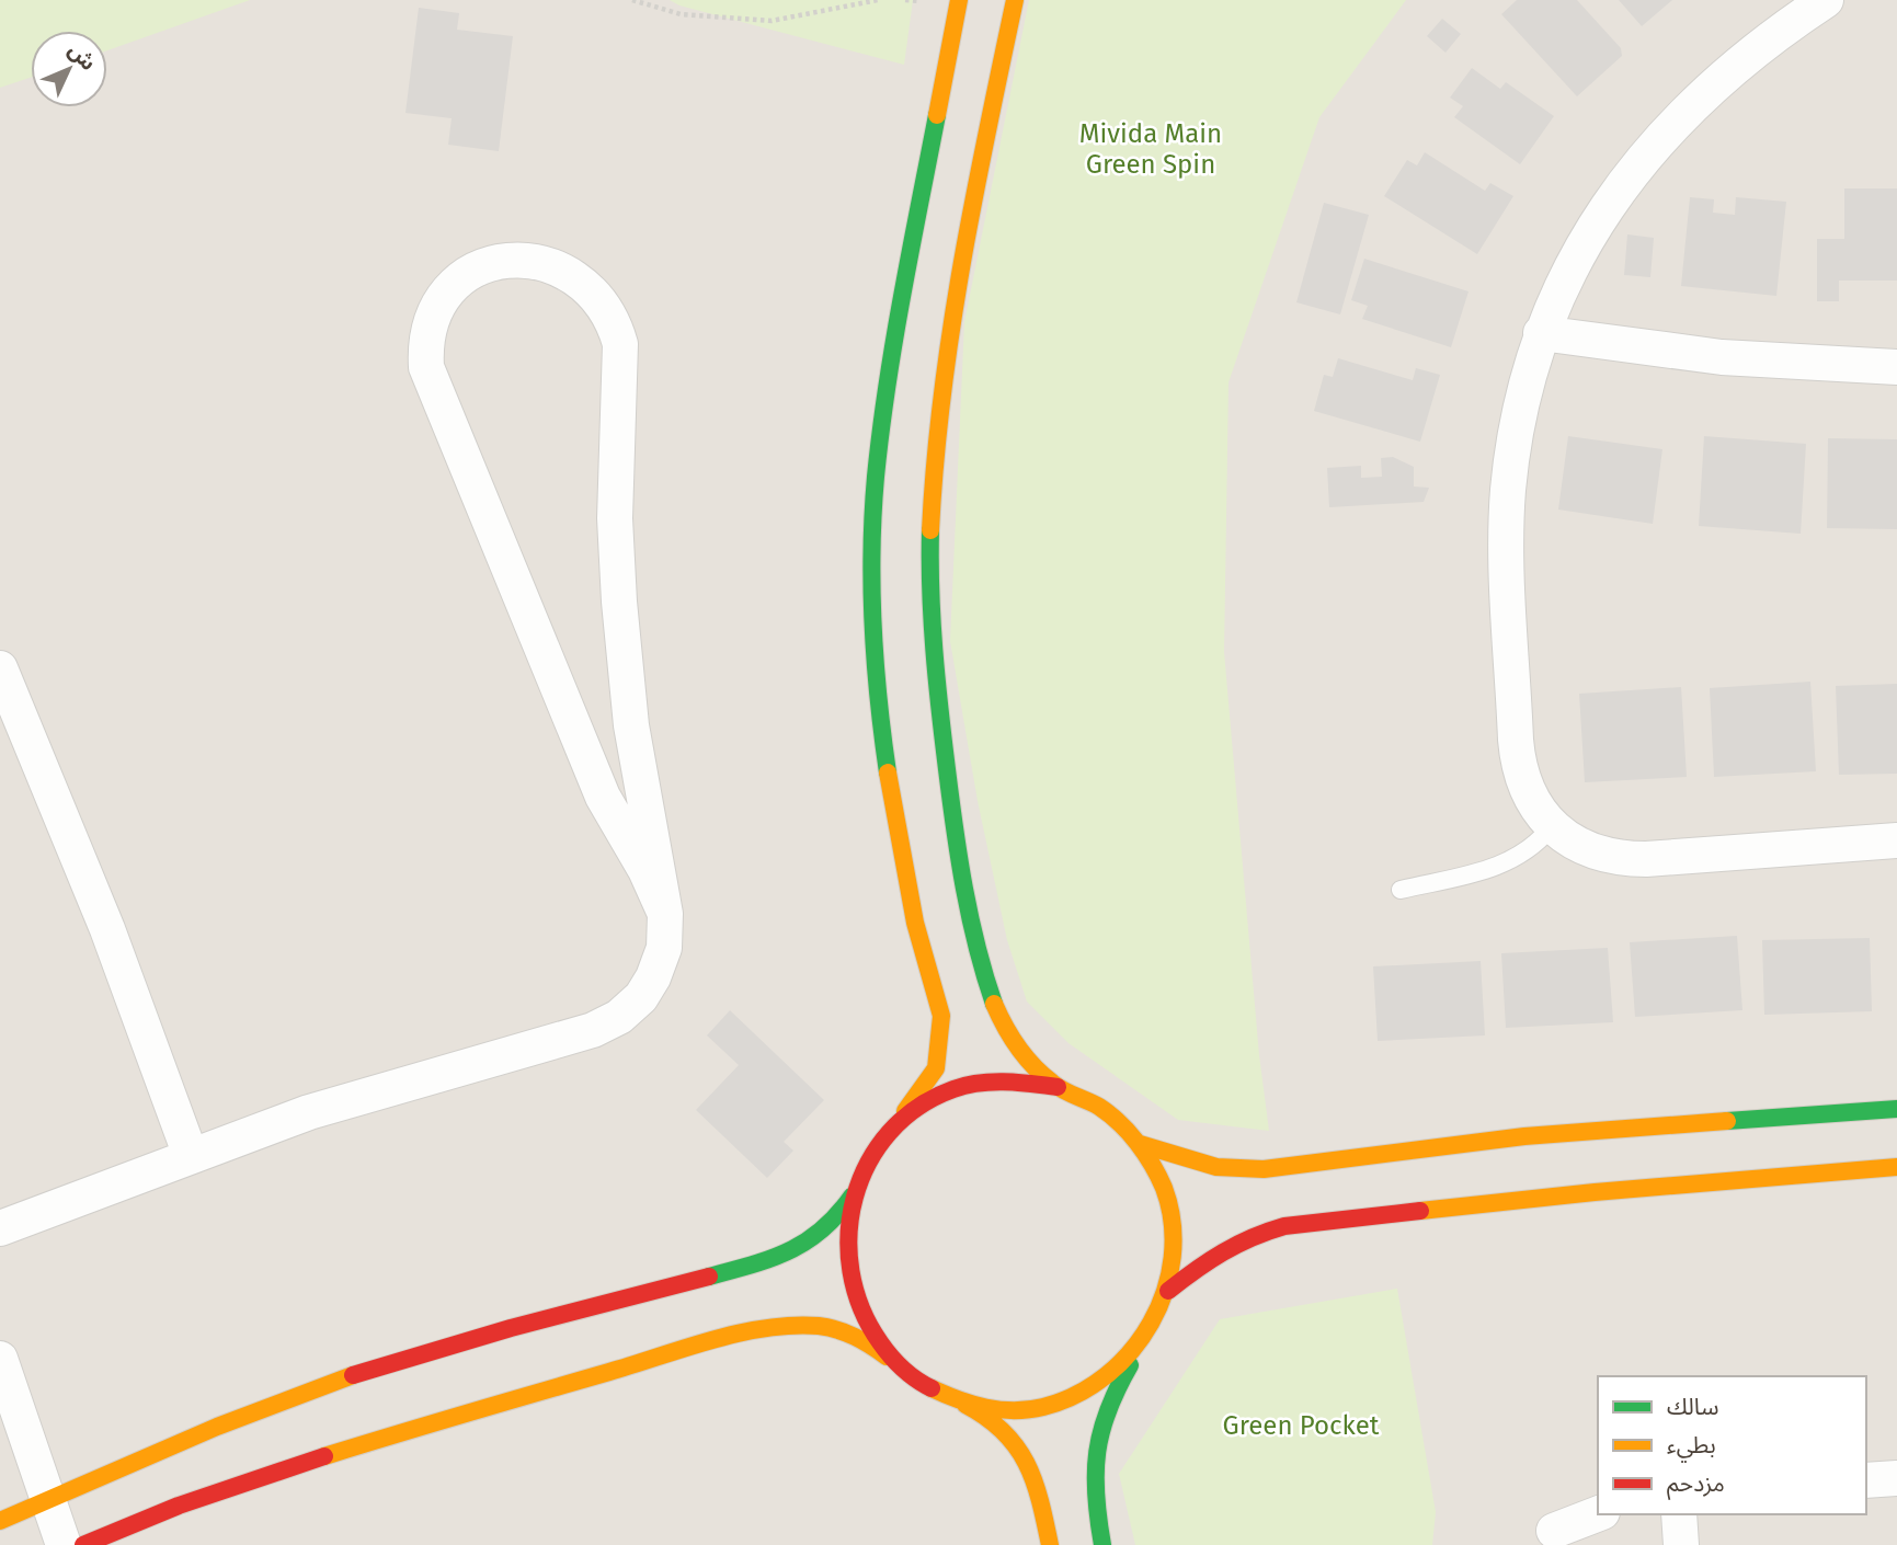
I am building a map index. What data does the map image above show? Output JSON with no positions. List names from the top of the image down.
{
  "parks": ["Mivida Main Green Spin", "Green Pocket"],
  "legend": ["سالك", "بطيء", "مزدحم"],
  "north": "top right"
}
